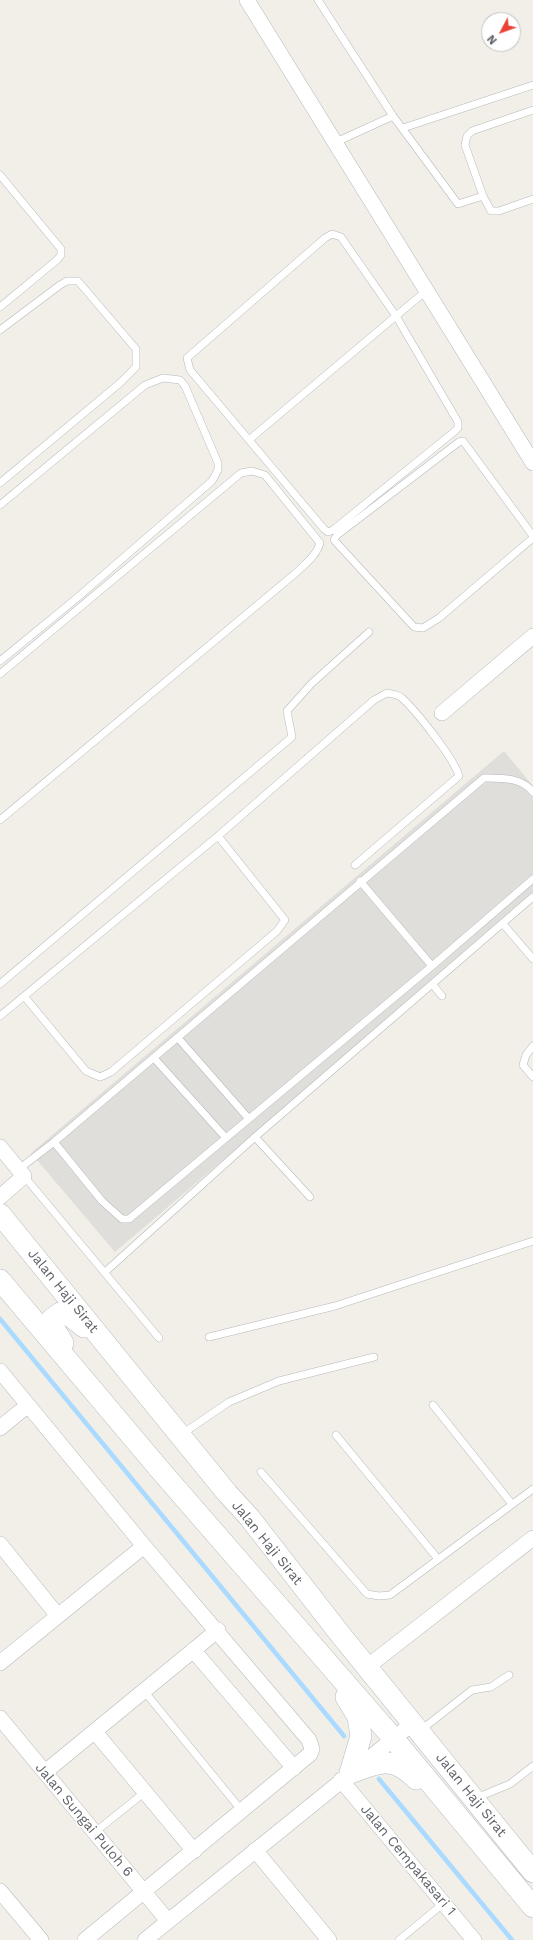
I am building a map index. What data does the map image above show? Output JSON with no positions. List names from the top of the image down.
{
  "streets": {
    "main road": ["Jalan Haji Sirat"],
    "street": ["Jalan Sungai Puloh 6", "Jalan Cempakasari 1"]
  },
  "north": "bottom left"
}
